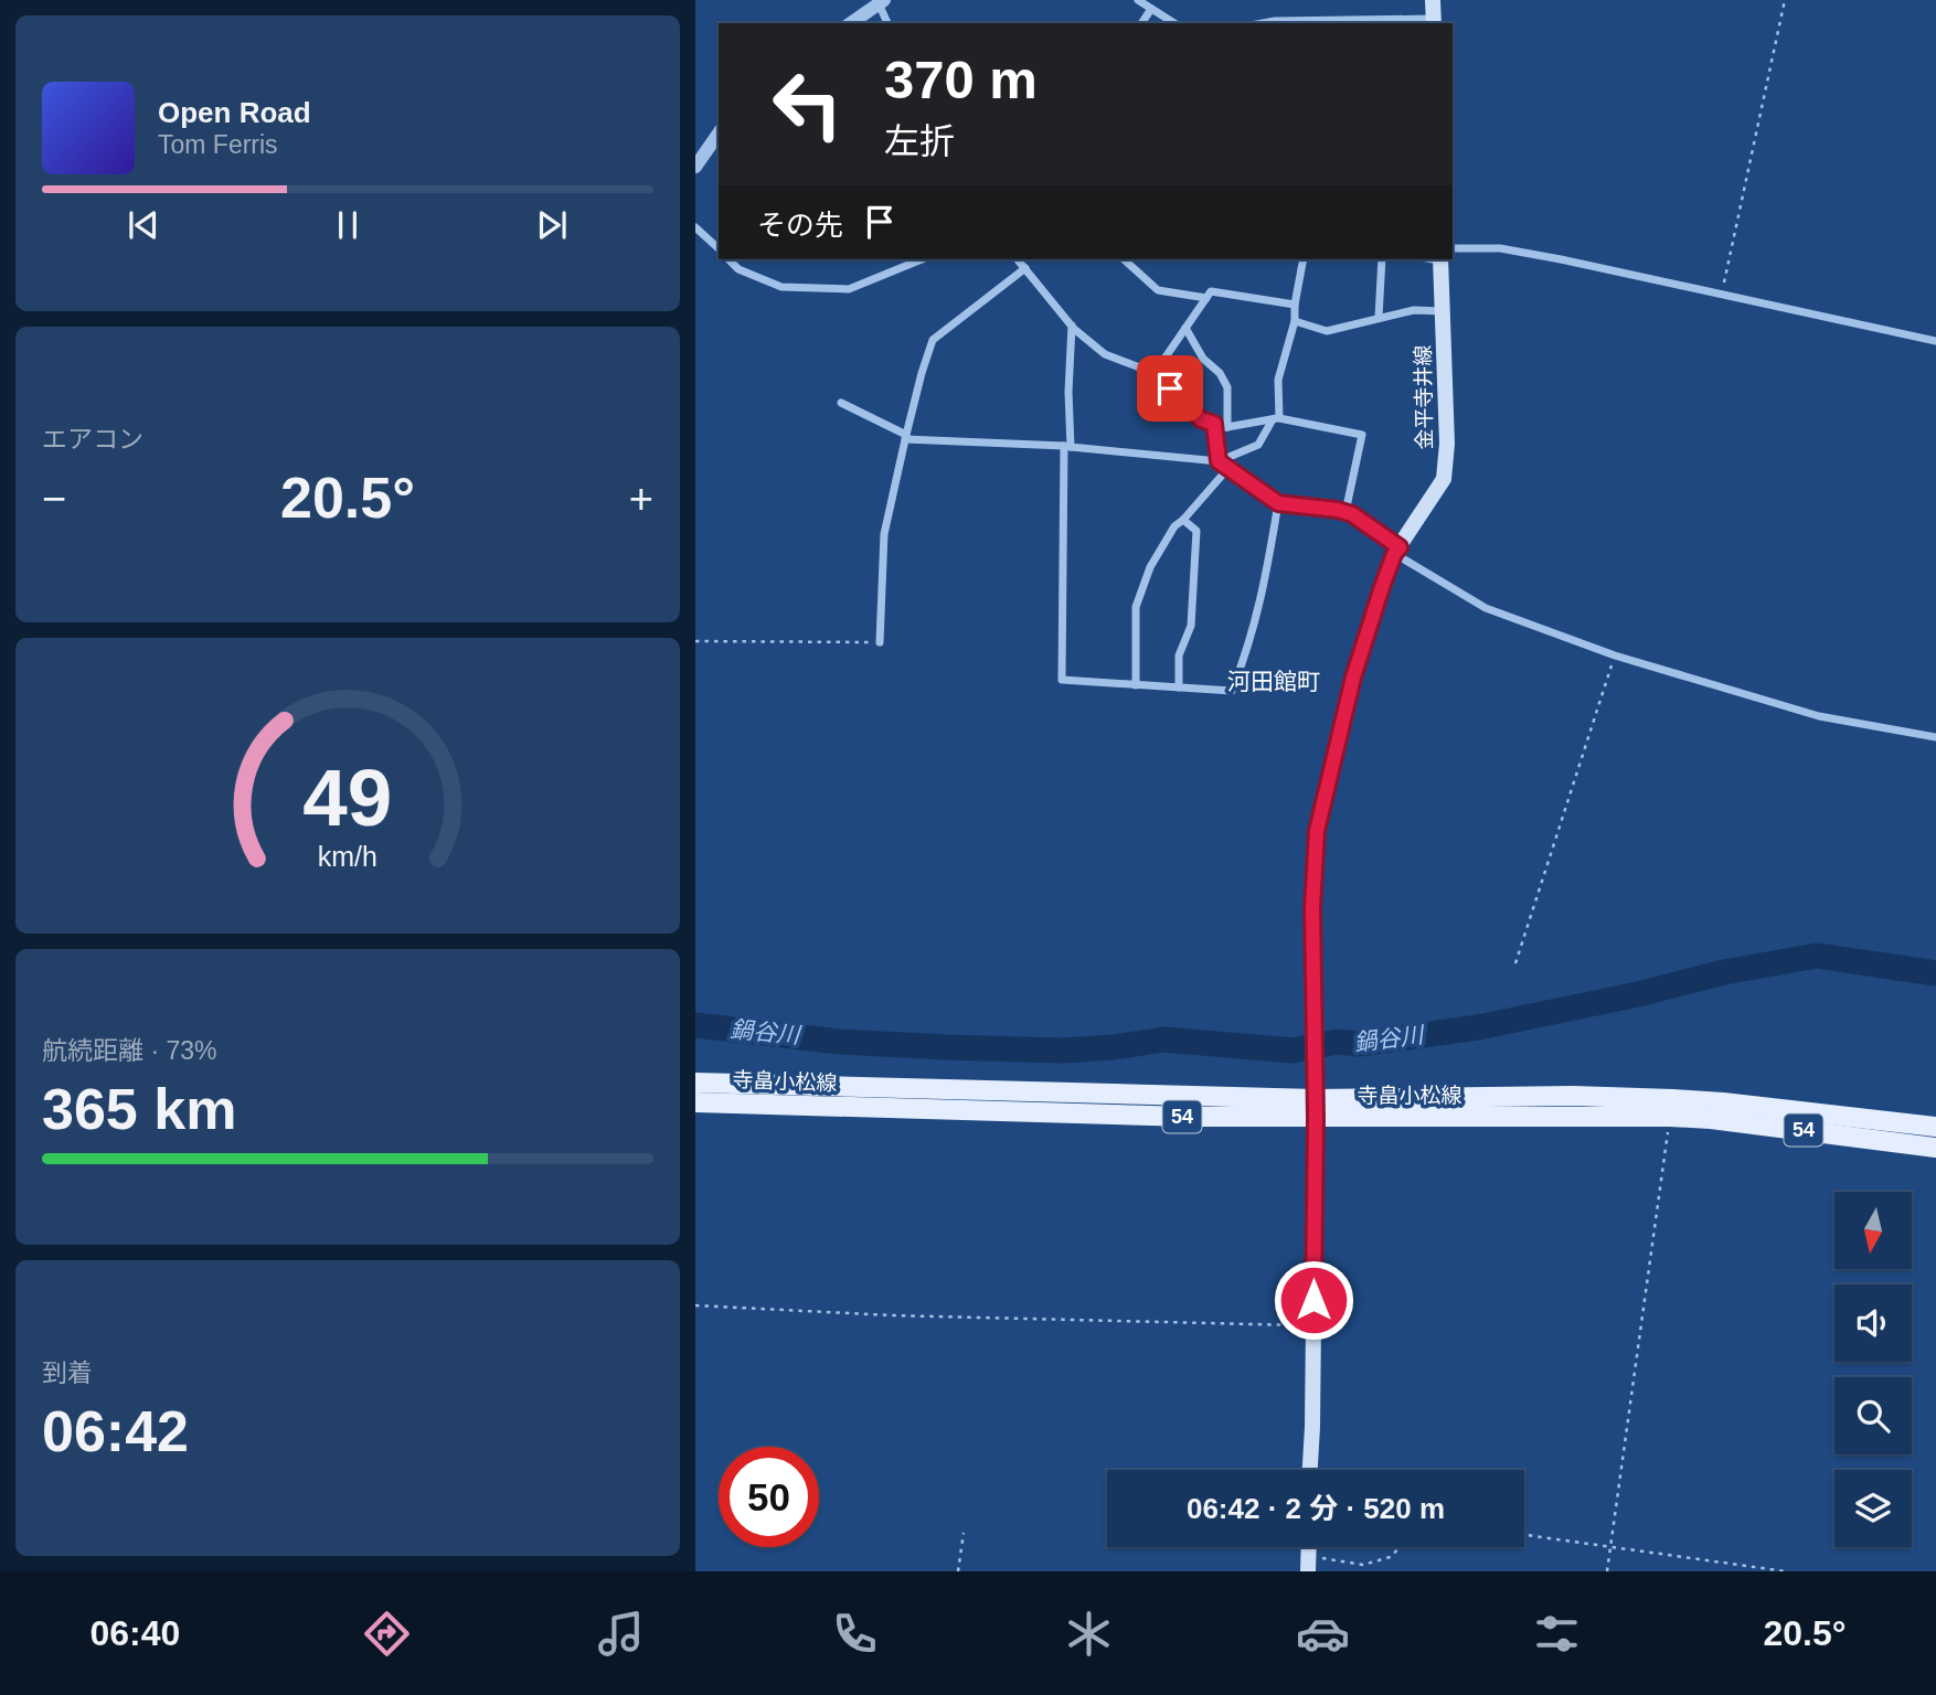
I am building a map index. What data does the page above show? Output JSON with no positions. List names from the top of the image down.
{
  "streets": {
    "main road": ["金平寺井線", "寺畠小松線", "54"]
  },
  "crossings": [
    ["金平寺井線", "寺畠小松線"]
  ],
  "districts": ["河田館町"],
  "water": ["鍋谷川"],
  "north": "bottom",
  "page": {
    "turn": ["370 m", "左折"],
    "song": ["Open Road", "Tom Ferris"],
    "then": "その先",
    "tile": [
      "エアコン",
      ["航続距離 · 73%", "365 km"],
      ["到着", "06:42"]
    ],
    "heat": ["−", "20.5°", "+"],
    "limit": "50",
    "trip": "06:42 · 2 分 · 520 m",
    "tabs": ["06:40", "20.5°"],
    "gauge": ["49", "km/h"]
  }
}
